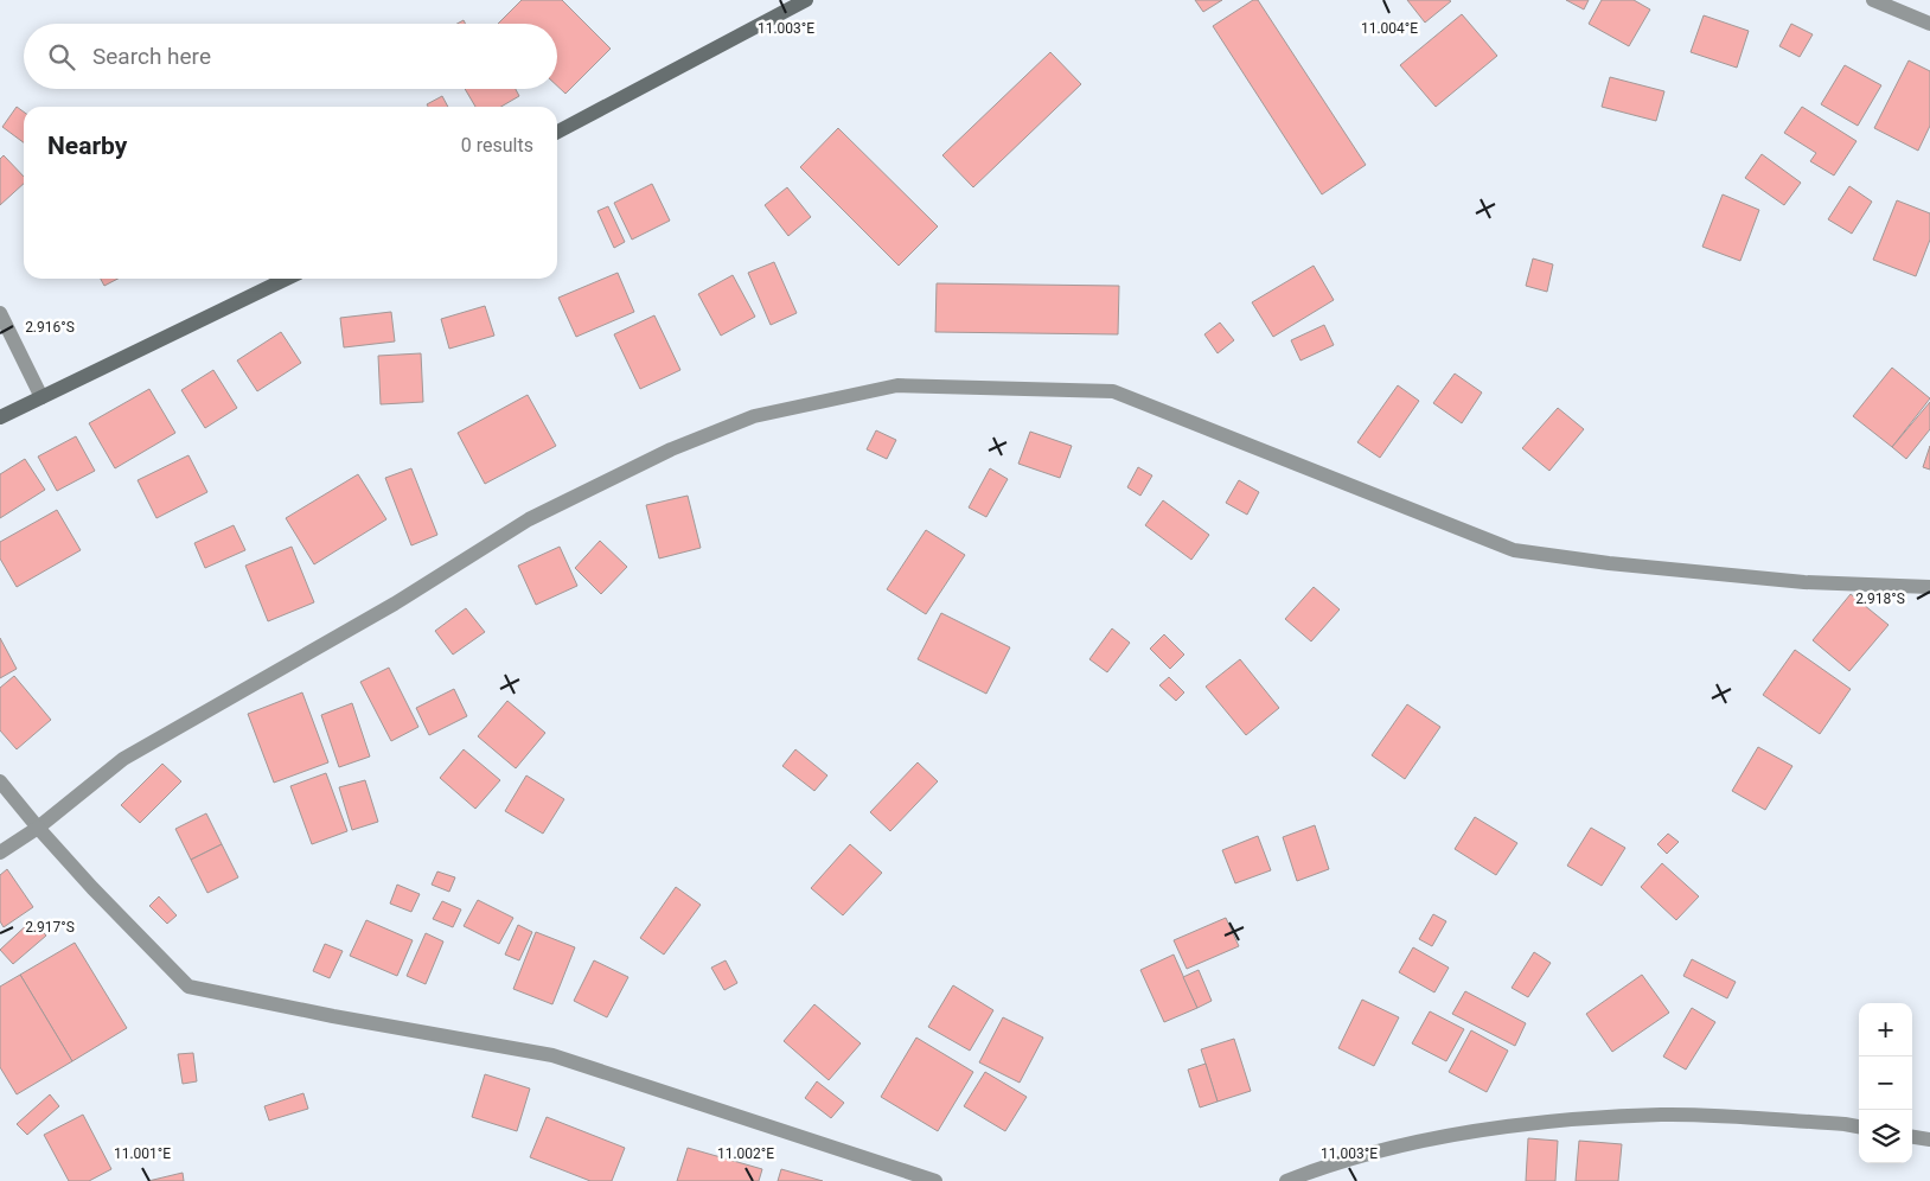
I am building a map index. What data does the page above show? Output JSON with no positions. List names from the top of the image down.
{
  "page": {
    "search": "Search here",
    "heading": ["Nearby", "0 results"],
    "map_buttons": ["+", "−"]
  },
  "coordinates": [
    "11.004°E",
    "11.003°E",
    "2.916°S",
    "2.918°S",
    "2.917°S",
    "11.001°E",
    "11.002°E"
  ]
}
